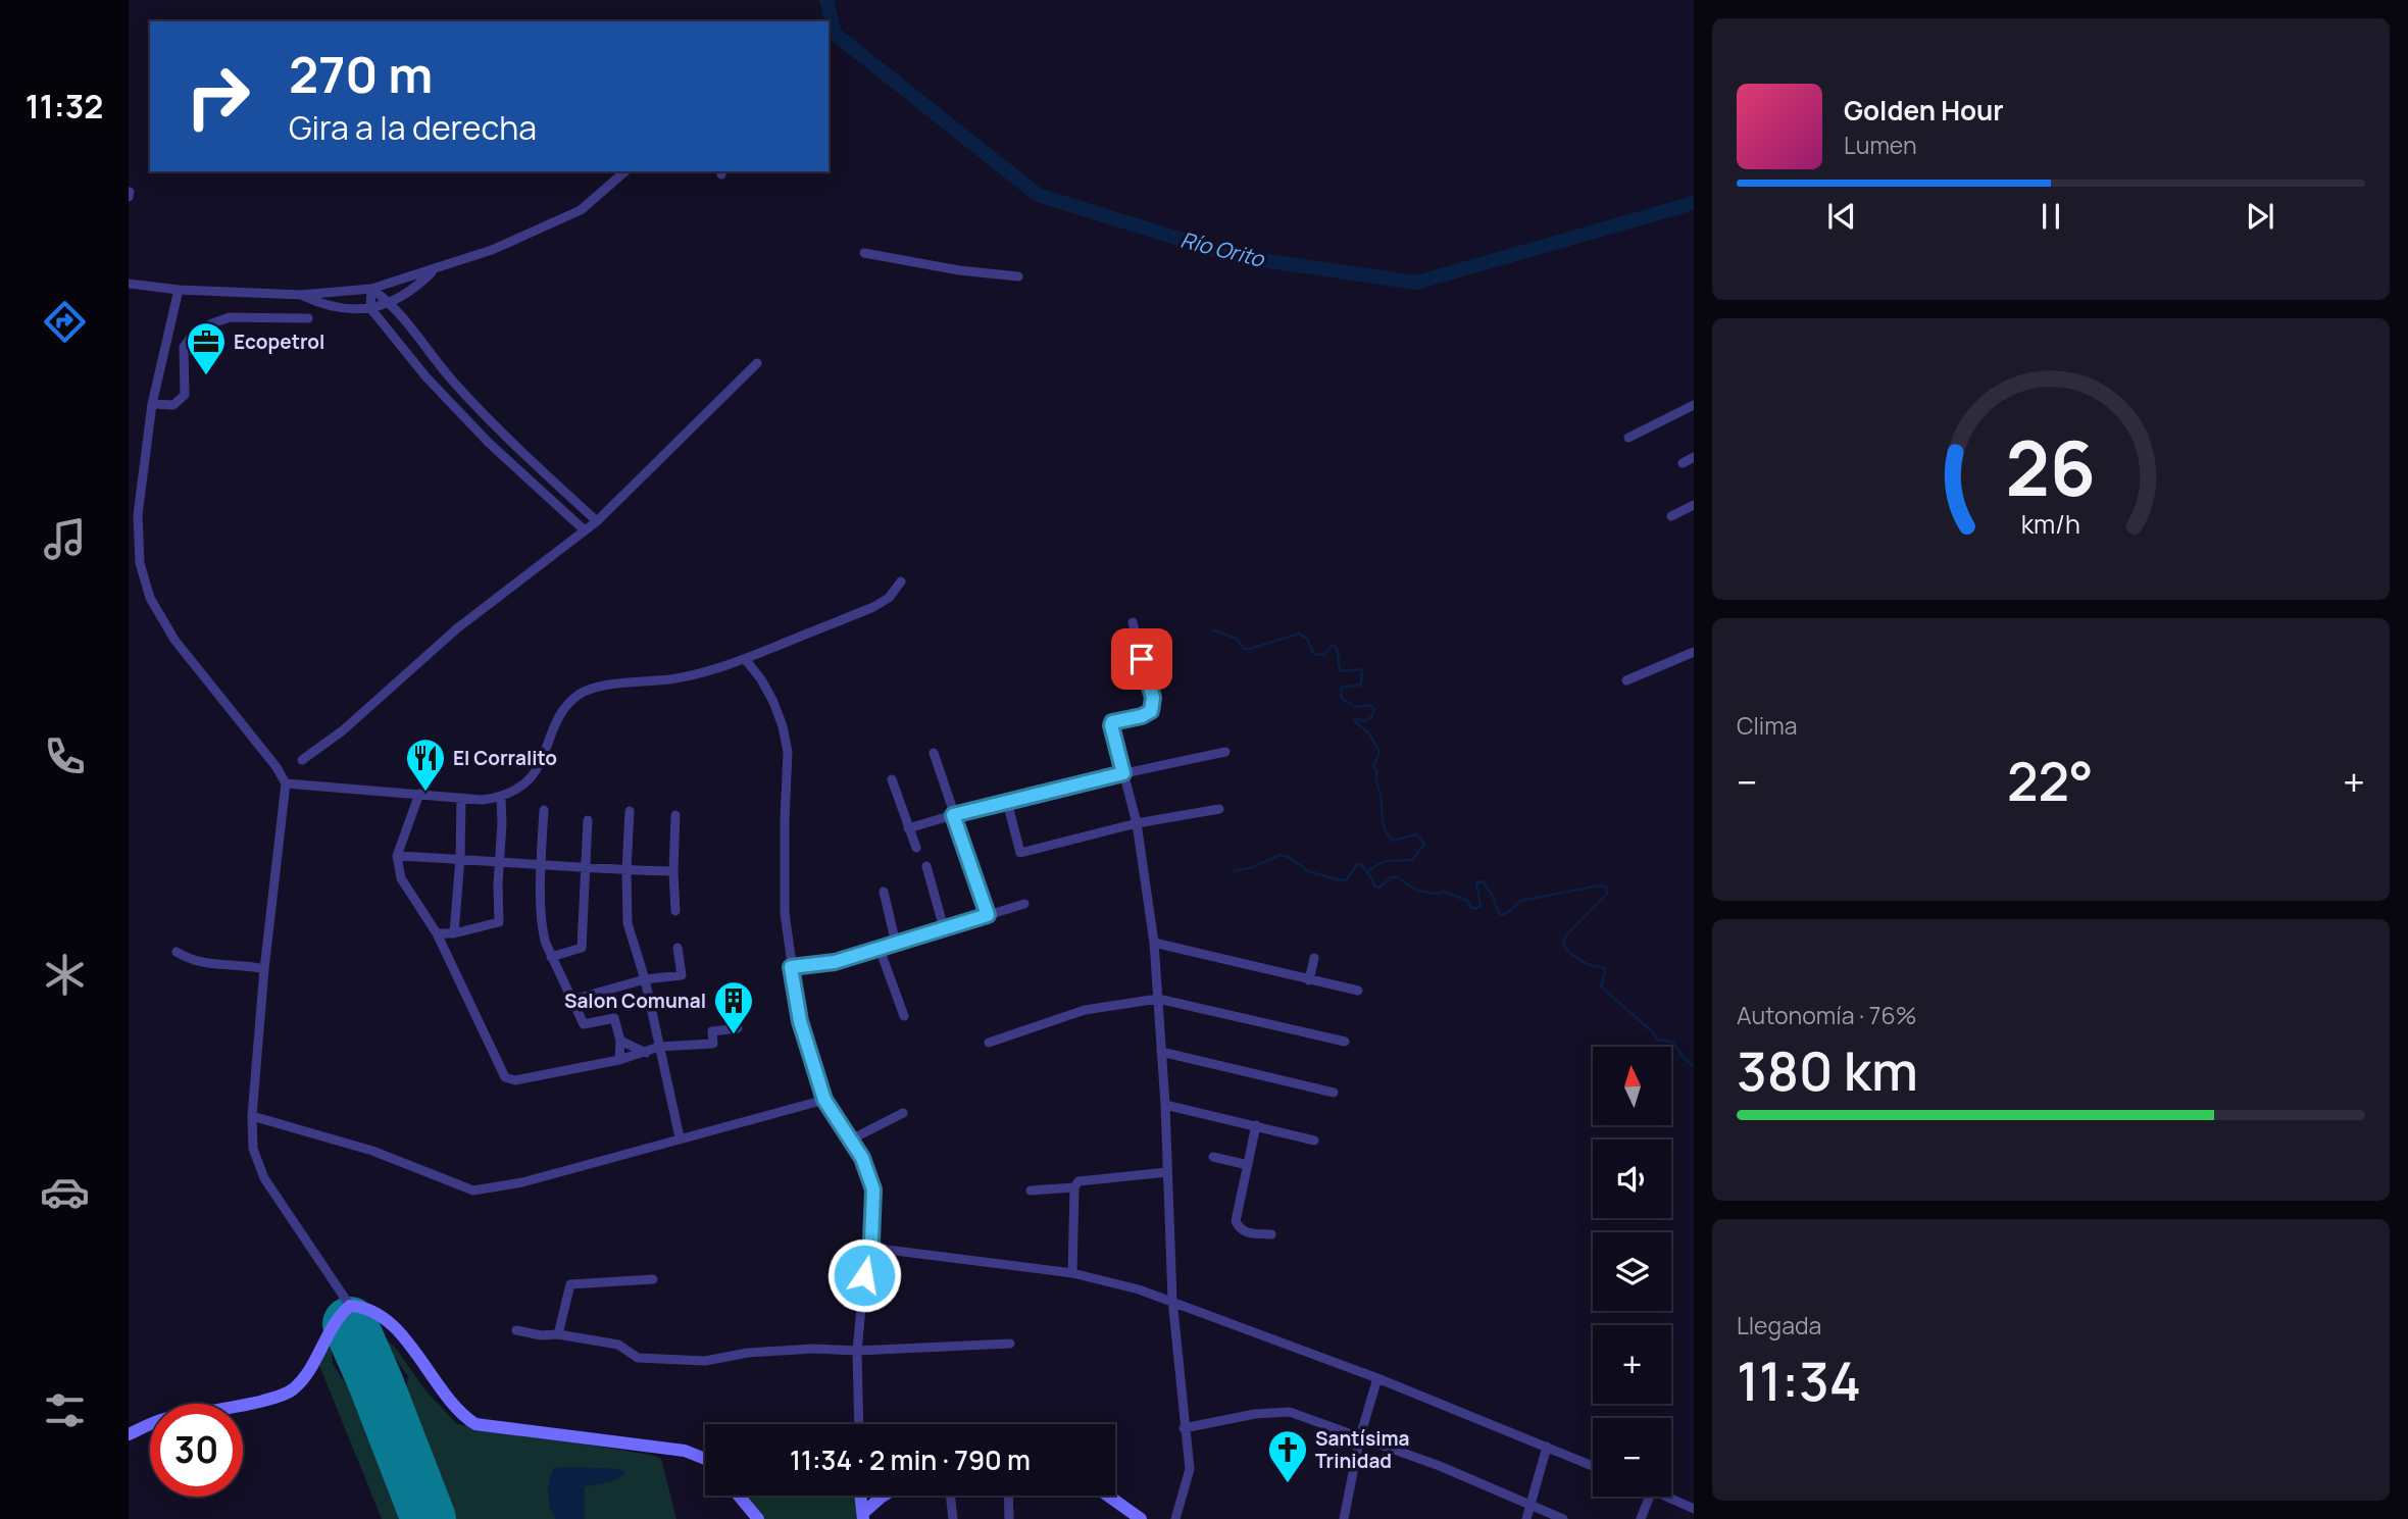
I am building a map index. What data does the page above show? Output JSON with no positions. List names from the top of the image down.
{
  "water": ["Río Orito"],
  "places": {
    "office": ["Ecopetrol"],
    "restaurant": ["El Corralito"],
    "building": ["Salon Comunal"],
    "church": ["Santísima Trinidad"]
  },
  "north": "top",
  "page": {
    "tabs": "11:32",
    "turn": ["270 m", "Gira a la derecha"],
    "song": ["Golden Hour", "Lumen"],
    "tile": [
      "Clima",
      ["Autonomía · 76%", "380 km"],
      ["Llegada", "11:34"]
    ],
    "heat": ["−", "22°", "+"],
    "map_buttons": ["+", "−"],
    "limit": "30",
    "trip": "11:34 · 2 min · 790 m",
    "gauge": ["26", "km/h"]
  }
}
